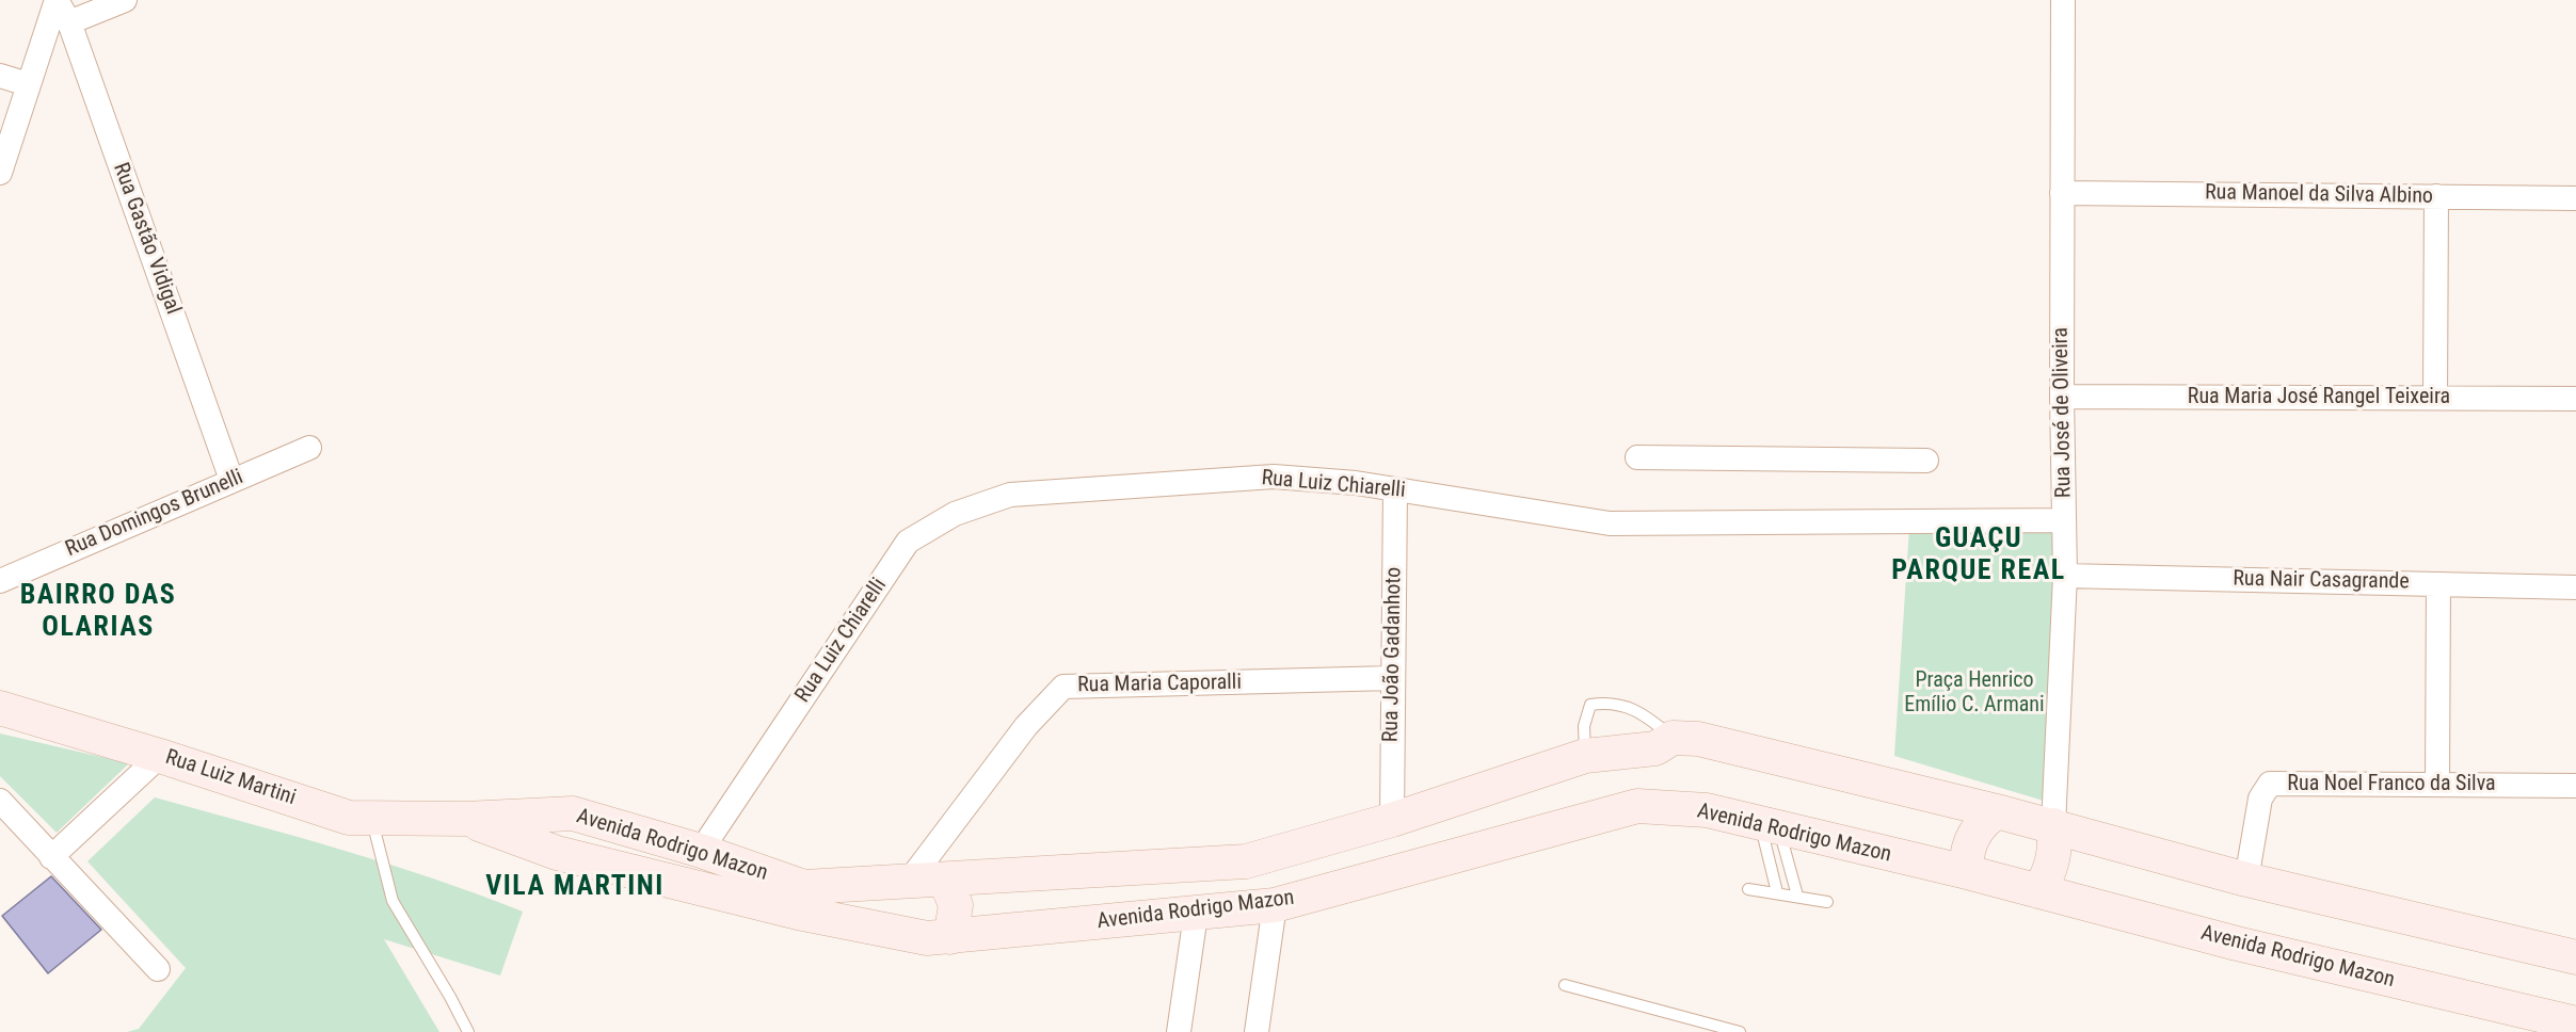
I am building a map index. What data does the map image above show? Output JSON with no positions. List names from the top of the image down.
{
  "streets": {
    "street": [
      "Rua Manoel da Silva Albino",
      "Rua Gastão Vidigal",
      "Rua Maria José Rangel Teixeira",
      "Rua José de Oliveira",
      "Rua Luiz Chiarelli",
      "Rua Domingos Brunelli",
      "Rua Nair Casagrande",
      "Rua João Gadanhoto",
      "Rua Maria Caporalli",
      "Rua Luiz Martini",
      "Rua Noel Franco da Silva",
      "Avenida Rodrigo Mazon"
    ]
  },
  "crossings": [
    ["Rua Manoel da Silva Albino", "Rua José de Oliveira"],
    ["Rua Gastão Vidigal", "Rua Domingos Brunelli"],
    ["Rua Maria José Rangel Teixeira", "Rua José de Oliveira"],
    ["Rua José de Oliveira", "Rua Luiz Chiarelli"],
    ["Rua José de Oliveira", "Rua Nair Casagrande"],
    ["Rua José de Oliveira", "Avenida Rodrigo Mazon"],
    ["Rua Luiz Chiarelli", "Rua João Gadanhoto"],
    ["Rua Luiz Chiarelli", "Avenida Rodrigo Mazon"],
    ["Rua João Gadanhoto", "Rua Maria Caporalli"],
    ["Rua João Gadanhoto", "Avenida Rodrigo Mazon"],
    ["Rua Maria Caporalli", "Avenida Rodrigo Mazon"],
    ["Rua Luiz Martini", "Avenida Rodrigo Mazon"],
    ["Rua Noel Franco da Silva", "Avenida Rodrigo Mazon"]
  ],
  "districts": ["GUAÇU PARQUE REAL", "BAIRRO DAS OLARIAS", "VILA MARTINI"],
  "parks": ["Praça Henrico Emílio C. Armani"]
}
